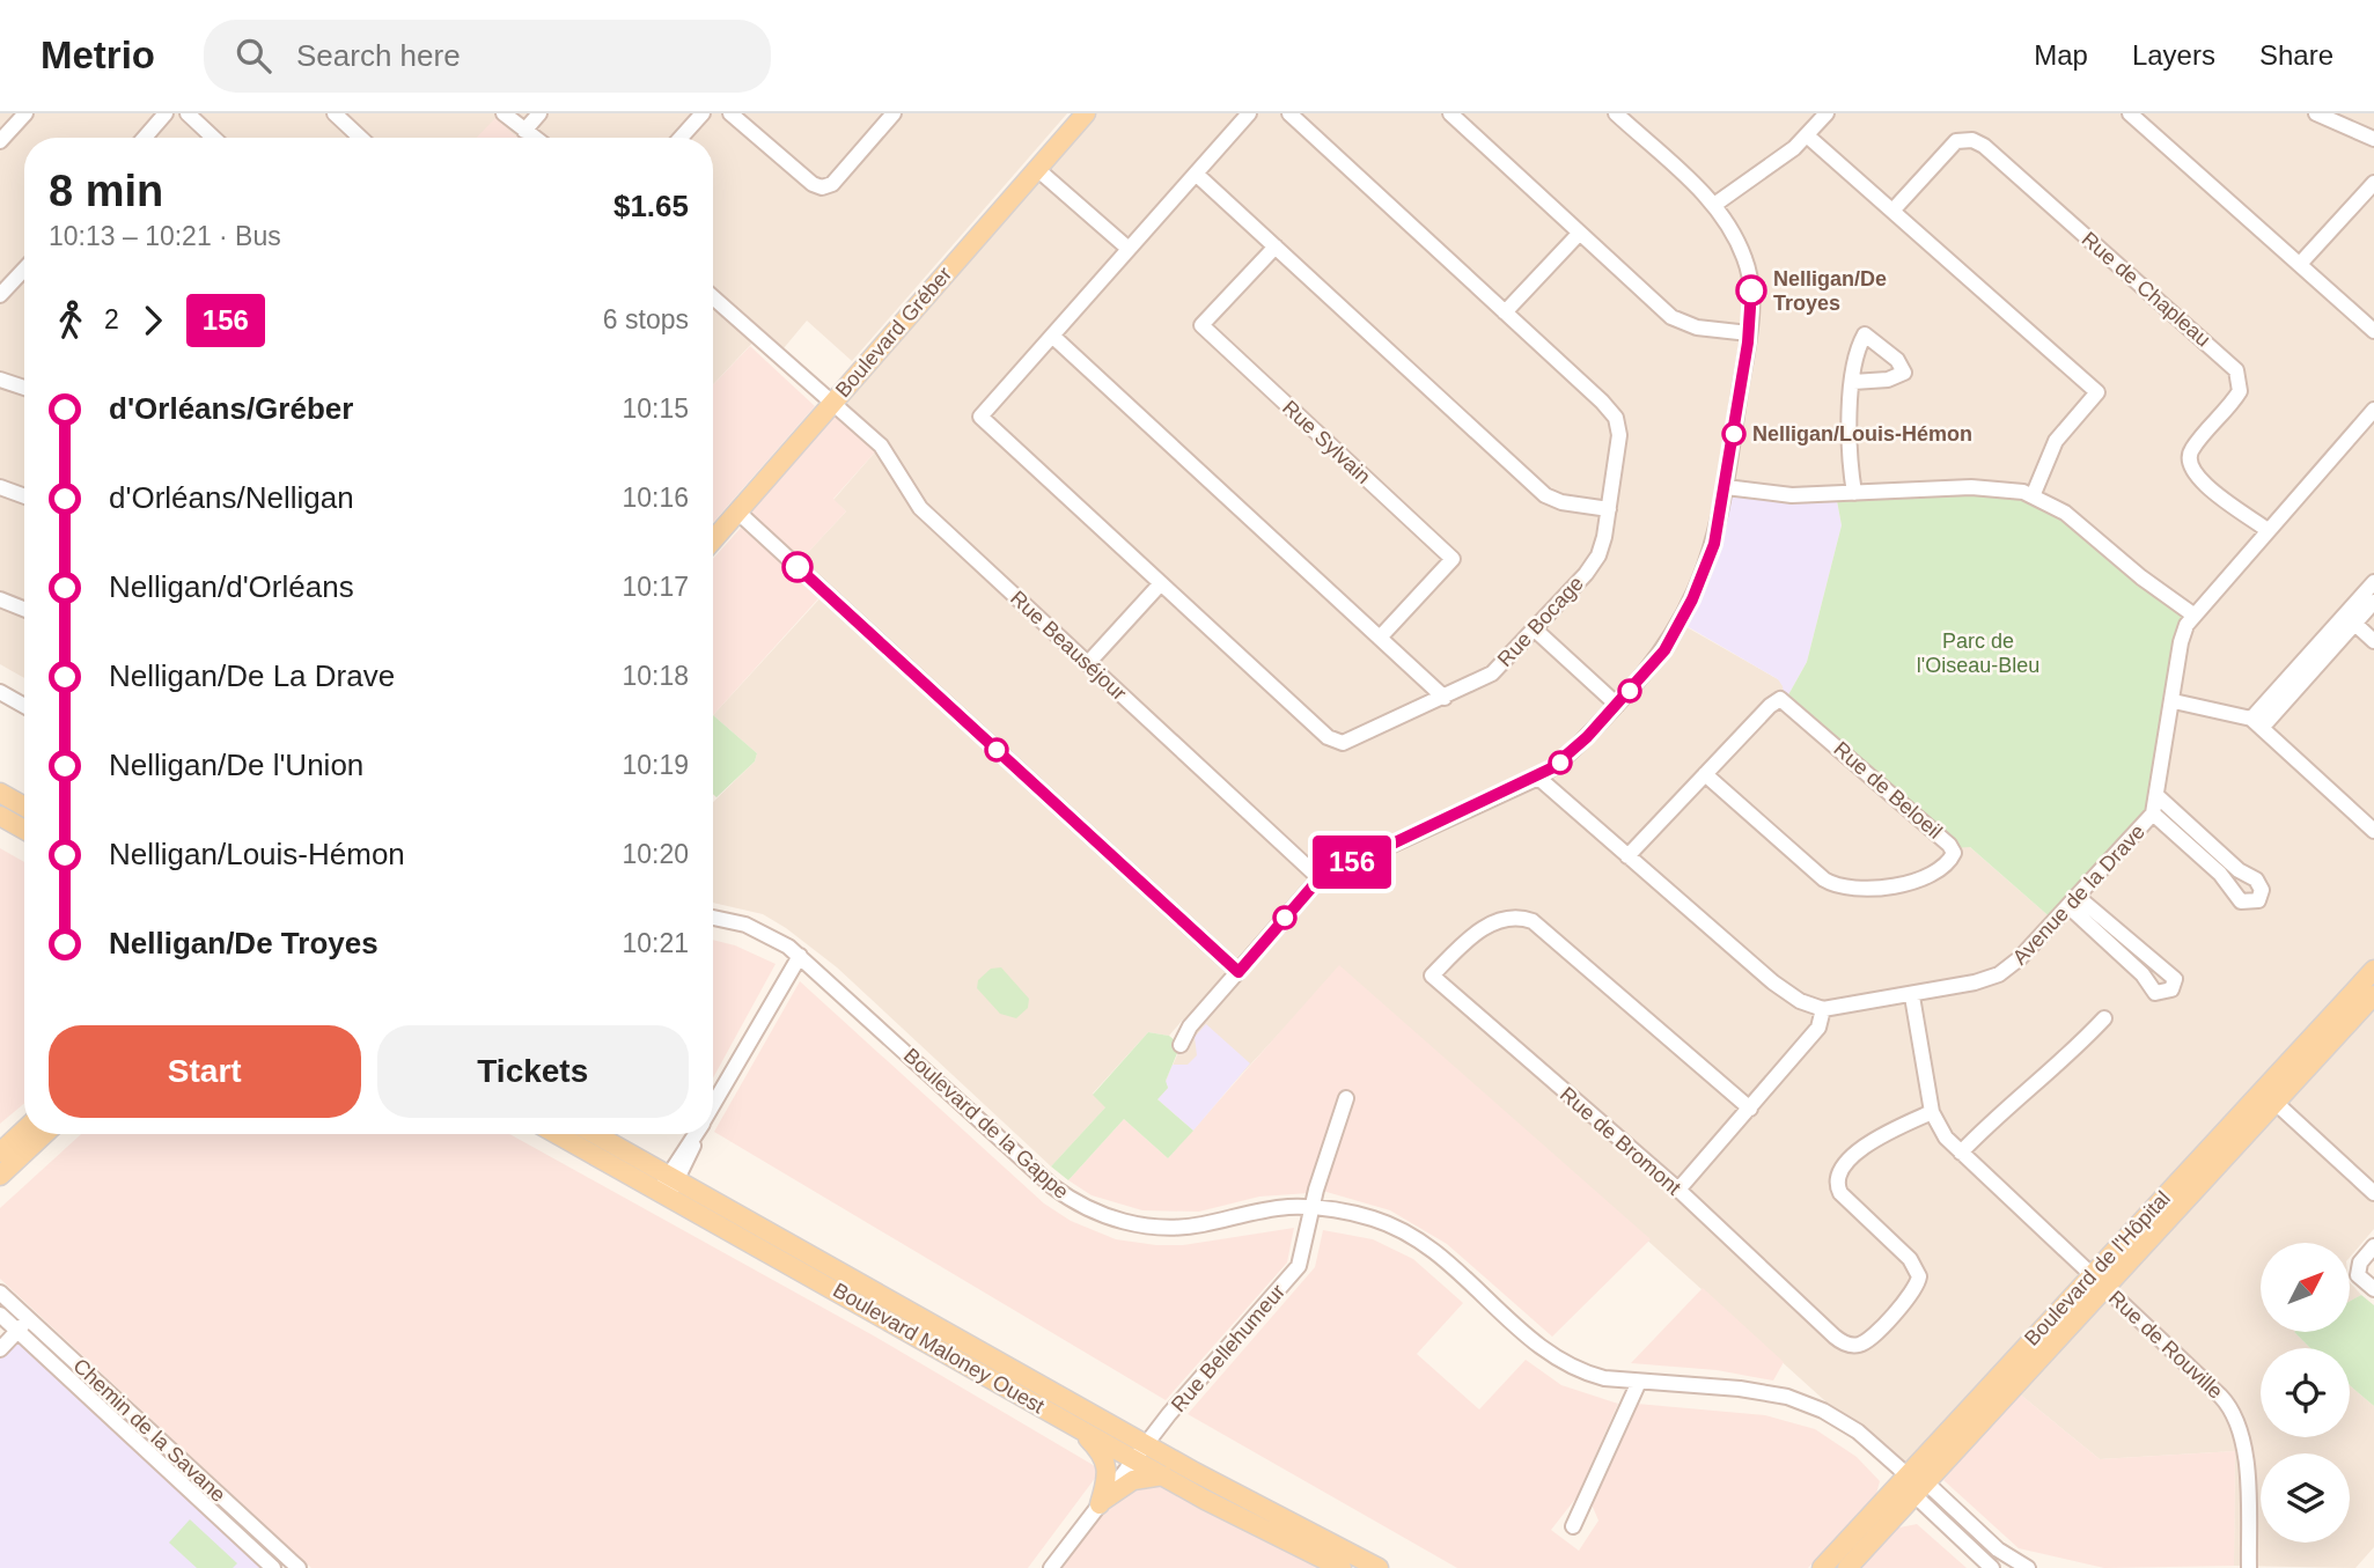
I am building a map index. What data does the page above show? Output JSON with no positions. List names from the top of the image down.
{
  "streets": {
    "main road": ["Boulevard Gréber", "Boulevard de l'Hôpital", "Boulevard Maloney Ouest"],
    "street": [
      "Rue de Chapleau",
      "Rue Sylvain",
      "Rue Bocage",
      "Rue Beauséjour",
      "Rue de Beloeil",
      "Avenue de la Drave",
      "Boulevard de la Gappe",
      "Rue de Bromont",
      "Rue de Rouville",
      "Rue Bellehumeur",
      "Chemin de la Savane"
    ]
  },
  "crossings": [
    ["Rue de Chapleau", "Avenue de la Drave"],
    ["Boulevard Gréber", "Rue Beauséjour"],
    ["Avenue de la Drave", "Rue de Rouville"],
    ["Boulevard de la Gappe", "Boulevard de l'Hôpital"],
    ["Boulevard de la Gappe", "Rue Bellehumeur"],
    ["Rue de Bromont", "Rue de Rouville"],
    ["Boulevard de l'Hôpital", "Rue de Rouville"],
    ["Boulevard Maloney Ouest", "Rue Bellehumeur"]
  ],
  "parks": ["Parc de l'Oiseau-Bleu"],
  "places": ["Nelligan/De Troyes", "Nelligan/Louis-Hémon"],
  "lines": ["bus line 156"],
  "north": "top right",
  "page": {
    "header": "Metrio",
    "search": "Search here",
    "nav": ["Map", "Layers", "Share"],
    "on_map": "156",
    "heading": ["8 min", "10:13 – 10:21 · Bus", "$1.65"],
    "legs": ["2", "156", "6 stops"],
    "list": [
      {
        "name": "d'Orléans/Gréber",
        "value": "10:15"
      },
      {
        "name": "d'Orléans/Nelligan",
        "value": "10:16"
      },
      {
        "name": "Nelligan/d'Orléans",
        "value": "10:17"
      },
      {
        "name": "Nelligan/De La Drave",
        "value": "10:18"
      },
      {
        "name": "Nelligan/De l'Union",
        "value": "10:19"
      },
      {
        "name": "Nelligan/Louis-Hémon",
        "value": "10:20"
      },
      {
        "name": "Nelligan/De Troyes",
        "value": "10:21"
      }
    ],
    "buttons": ["Start", "Tickets"]
  }
}
